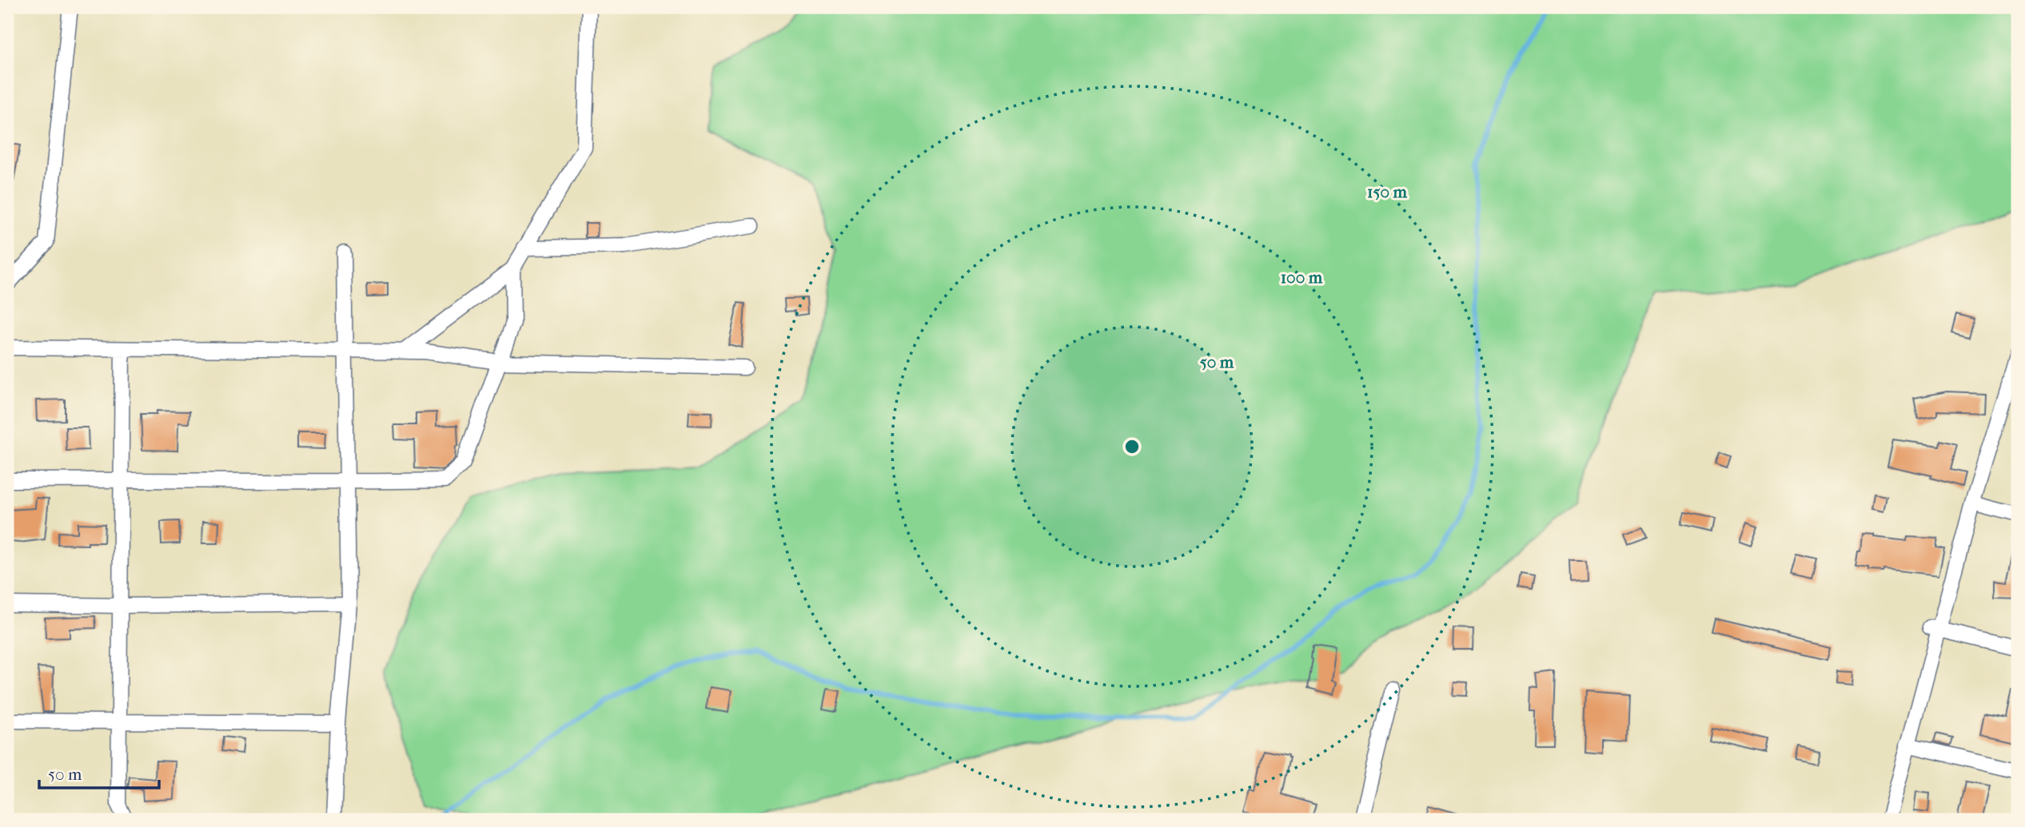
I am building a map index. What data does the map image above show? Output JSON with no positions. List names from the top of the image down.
{
  "scale_bar": "50 m",
  "rings": ["150 m", "100 m", "50 m"]
}
